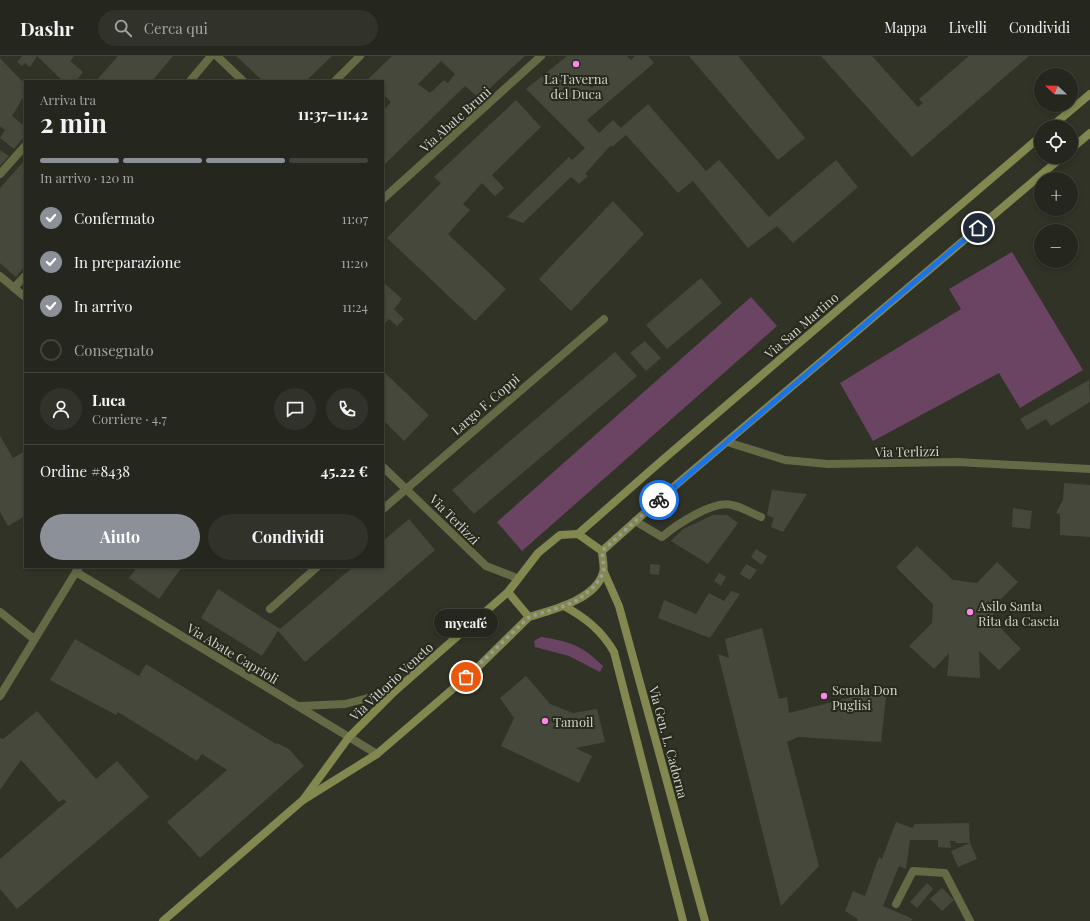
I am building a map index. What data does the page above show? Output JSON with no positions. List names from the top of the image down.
{
  "streets": {
    "main road": ["Via San Martino", "Via Vittorio Veneto", "Via Gen. L. Cadorna"],
    "street": [
      "Via Abate Bruni",
      "Largo F. Coppi",
      "Via Terlizzi",
      "Via Abate Caprioli"
    ]
  },
  "crossings": [
    ["Via San Martino", "Via Vittorio Veneto"],
    ["Largo F. Coppi", "Via Terlizzi"],
    ["Via Terlizzi", "Via Vittorio Veneto"],
    ["Via Abate Caprioli", "Via Vittorio Veneto"]
  ],
  "places": [
    "La Taverna del Duca",
    "Asilo Santa Rita da Cascia",
    "mycafé",
    "Scuola Don Puglisi",
    "Tamoil"
  ],
  "north": "left",
  "page": {
    "header": "Dashr",
    "search": "Cerca qui",
    "nav": ["Mappa", "Livelli", "Condividi"],
    "map_buttons": ["+", "−"],
    "heading": ["2 min", "Arriva tra", "11:37–11:42"],
    "panel": [
      "Luca",
      "Corriere · 4.7",
      "Ordine #8438",
      "45.22 €"
    ],
    "bar": "In arrivo · 120 m",
    "list": [
      ["Confermato", "11:07"],
      ["In preparazione", "11:20"],
      ["In arrivo", "11:24"],
      "Consegnato"
    ],
    "buttons": ["Aiuto", "Condividi"],
    "bubble": "mycafé"
  }
}
